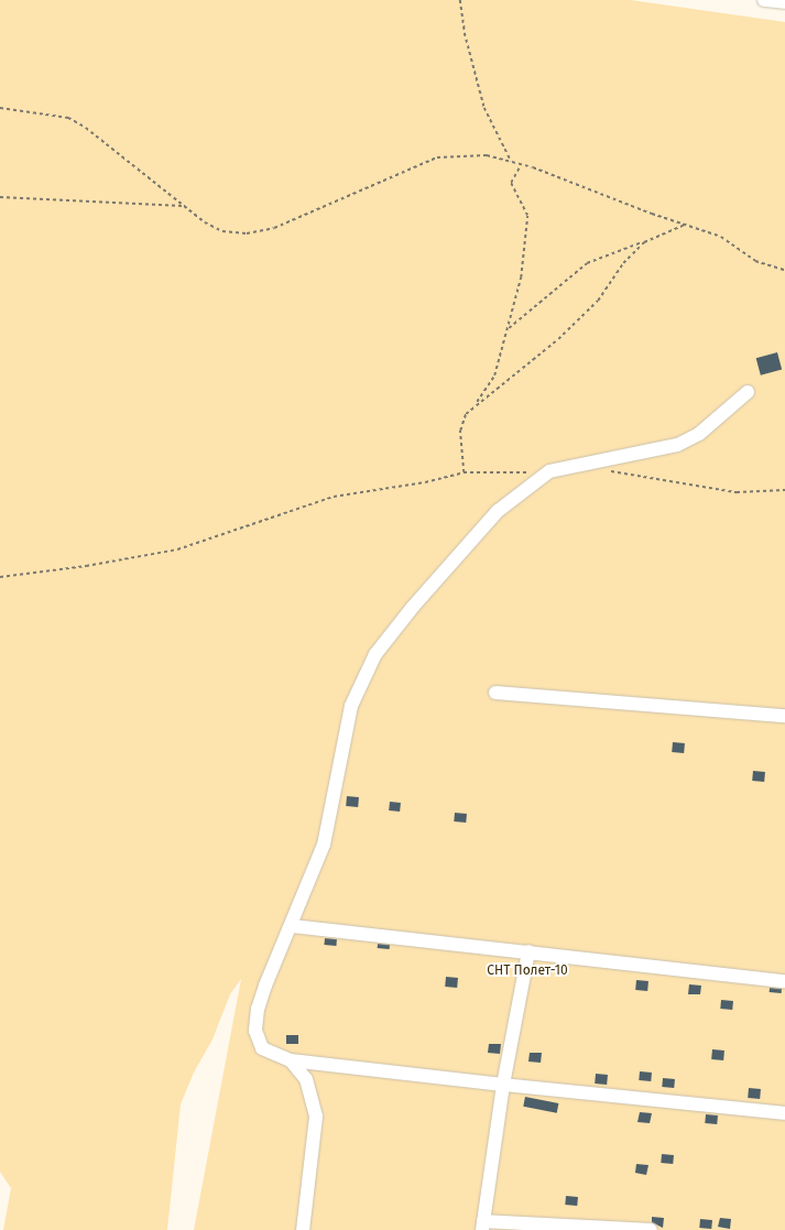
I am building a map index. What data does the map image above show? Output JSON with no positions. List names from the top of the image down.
{
  "parks": ["СНТ Полет-10"]
}
